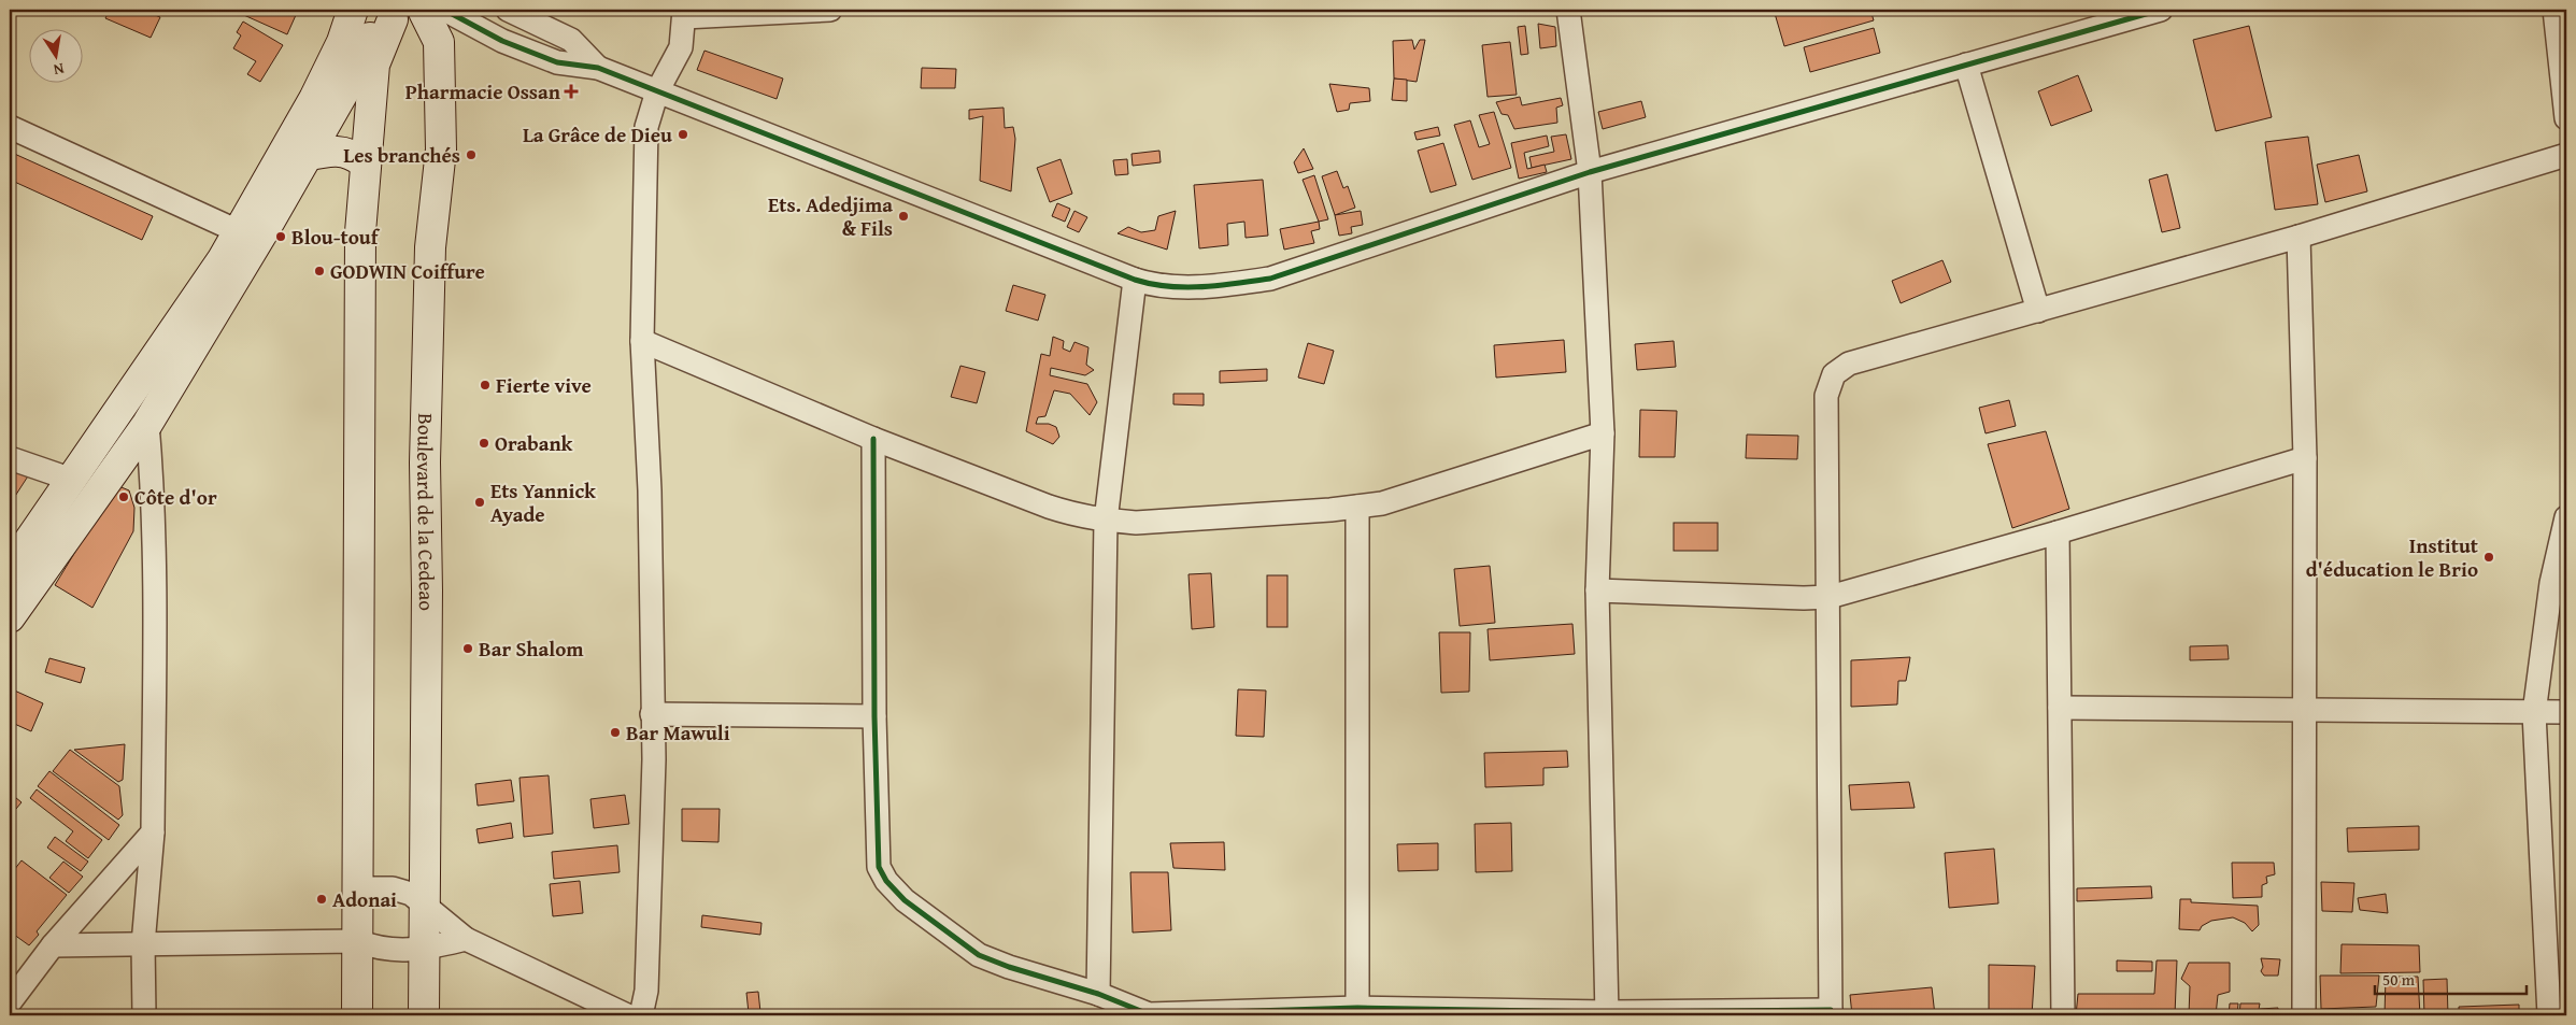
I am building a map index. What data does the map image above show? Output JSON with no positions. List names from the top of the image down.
{
  "streets": {
    "main road": ["Boulevard de la Cedeao"]
  },
  "places": {
    "health": ["Pharmacie Ossan"],
    "other": [
      "La Grâce de Dieu",
      "Les branchés",
      "Ets. Adedjima & Fils",
      "Blou-touf",
      "GODWIN Coiffure",
      "Fierte vive",
      "Orabank",
      "Côte d'or",
      "Ets Yannick Ayade",
      "Institut d'éducation le Brio",
      "Bar Shalom",
      "Bar Mawuli",
      "Adonai"
    ]
  },
  "scale_bar": "50 m",
  "north": "bottom"
}
